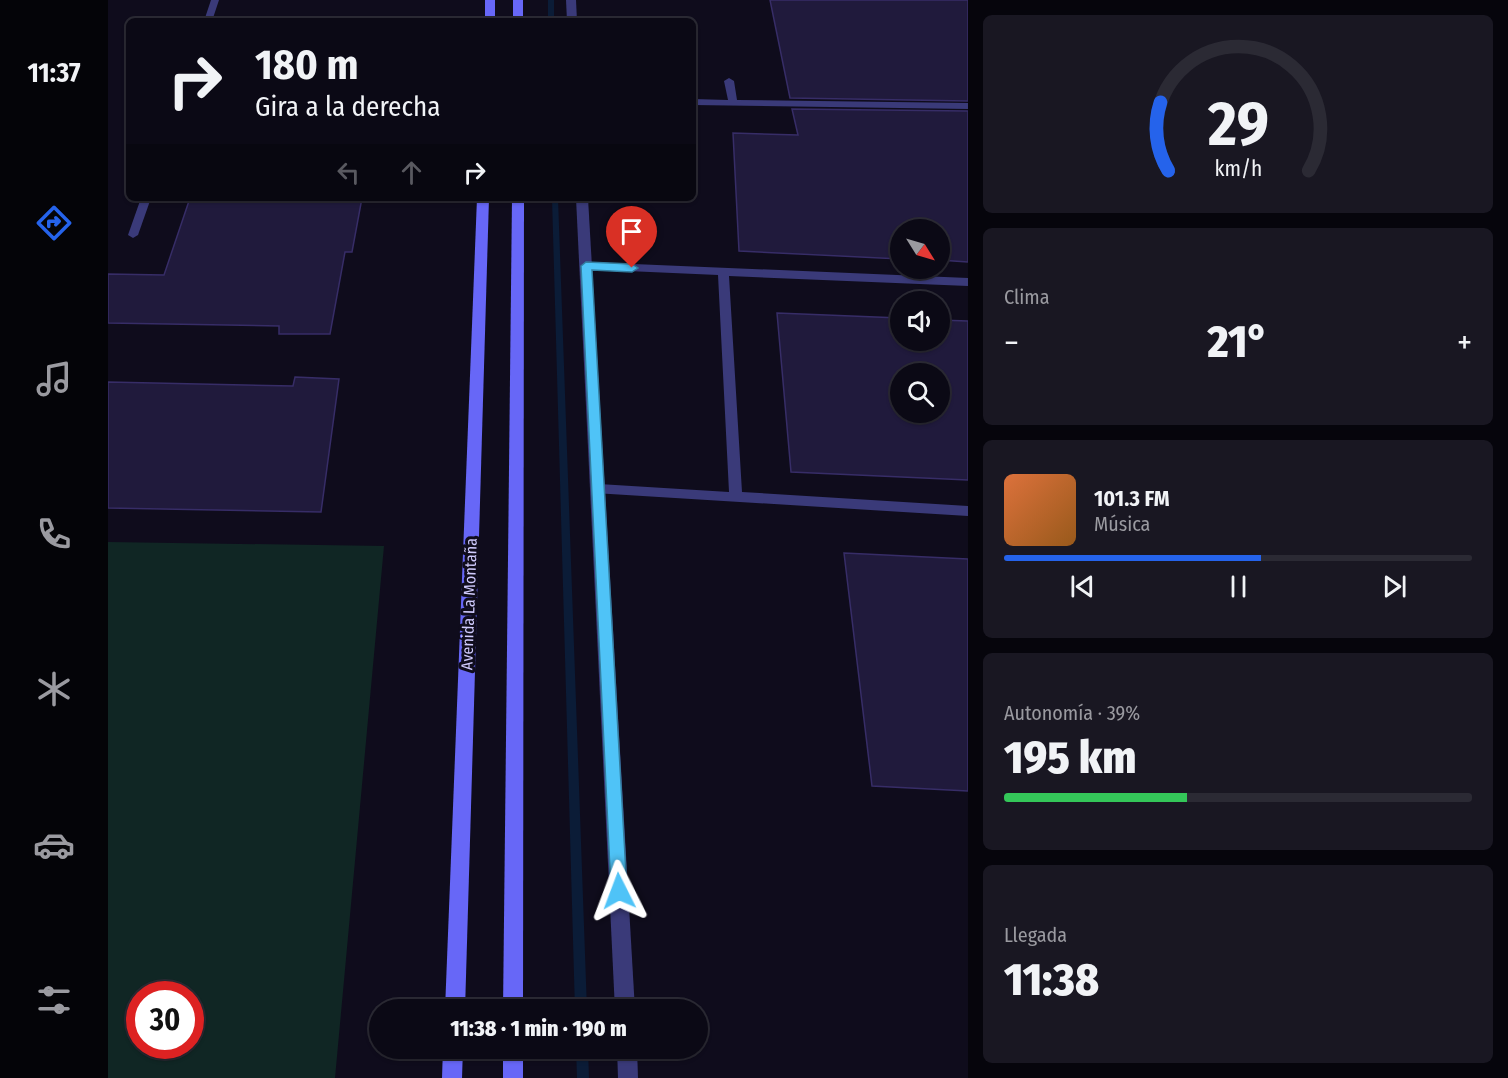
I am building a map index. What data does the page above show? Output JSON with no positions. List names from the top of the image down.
{
  "streets": {
    "main road": ["Avenida La Montaña"]
  },
  "north": "bottom right",
  "page": {
    "tabs": "11:37",
    "turn": ["180 m", "Gira a la derecha"],
    "tile": [
      "Clima",
      ["Autonomía · 39%", "195 km"],
      ["Llegada", "11:38"]
    ],
    "heat": ["−", "21°", "+"],
    "song": ["101.3 FM", "Música"],
    "limit": "30",
    "trip": "11:38 · 1 min · 190 m",
    "gauge": ["29", "km/h"]
  }
}
